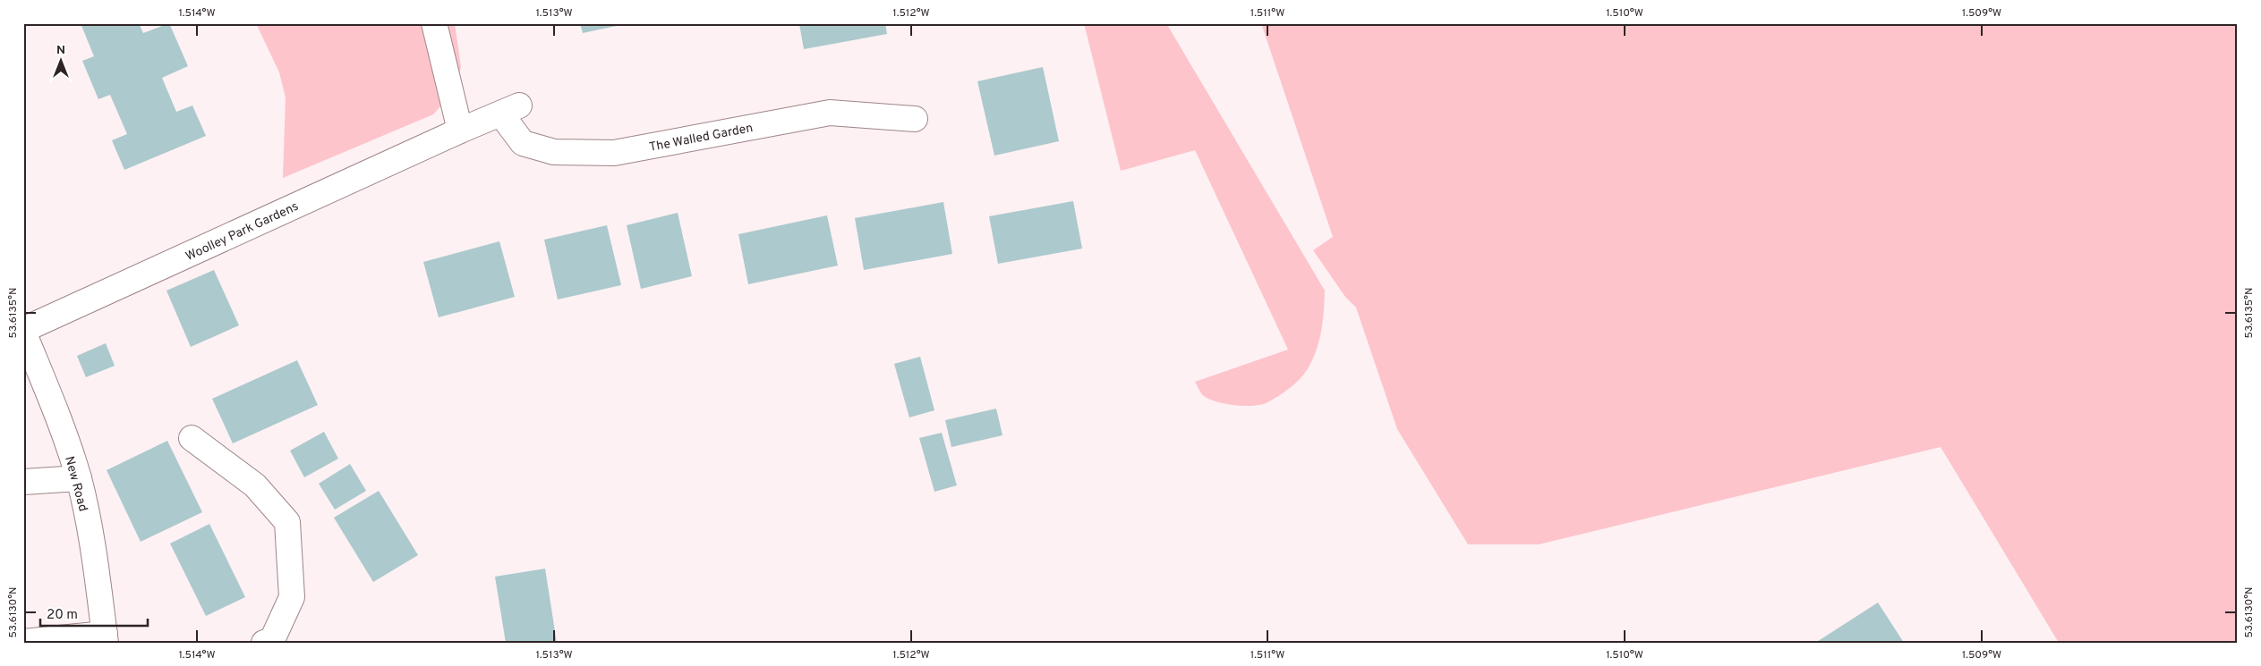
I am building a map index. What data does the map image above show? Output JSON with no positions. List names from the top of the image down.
{
  "streets": {
    "street": ["The Walled Garden", "Woolley Park Gardens", "New Road"]
  },
  "crossings": [
    ["The Walled Garden", "Woolley Park Gardens"],
    ["Woolley Park Gardens", "New Road"]
  ],
  "scale_bar": "20 m",
  "north": "top",
  "coordinates": [
    "1.514°W",
    "1.513°W",
    "1.512°W",
    "1.511°W",
    "1.510°W",
    "1.509°W",
    "53.6135°N",
    "53.6130°N"
  ]
}
